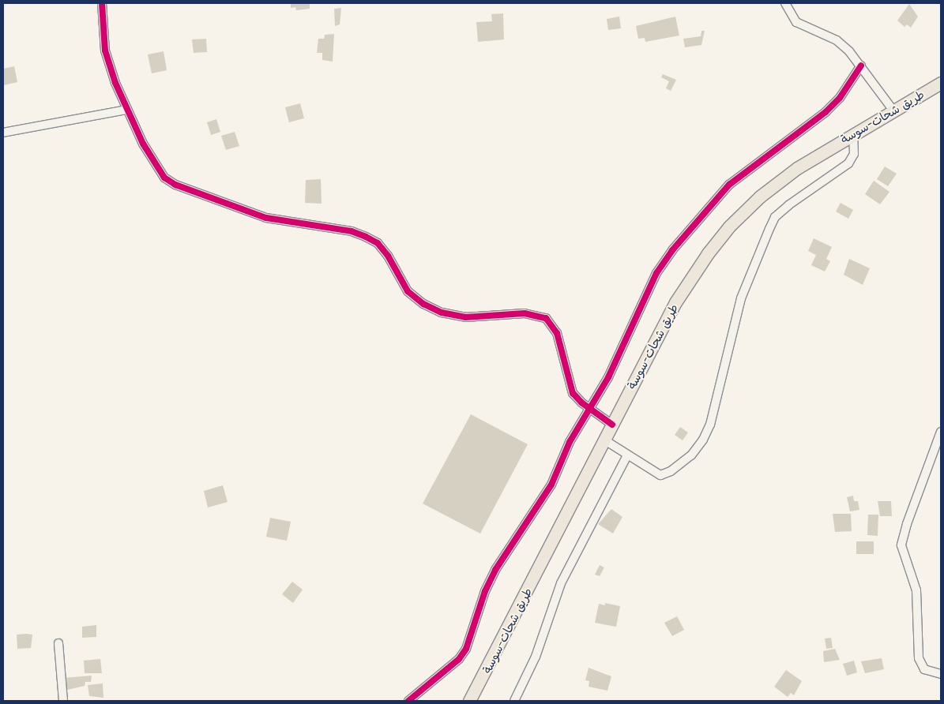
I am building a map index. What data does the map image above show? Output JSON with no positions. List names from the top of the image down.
{
  "streets": {
    "main road": ["طريق شحات-سوسة"]
  }
}
